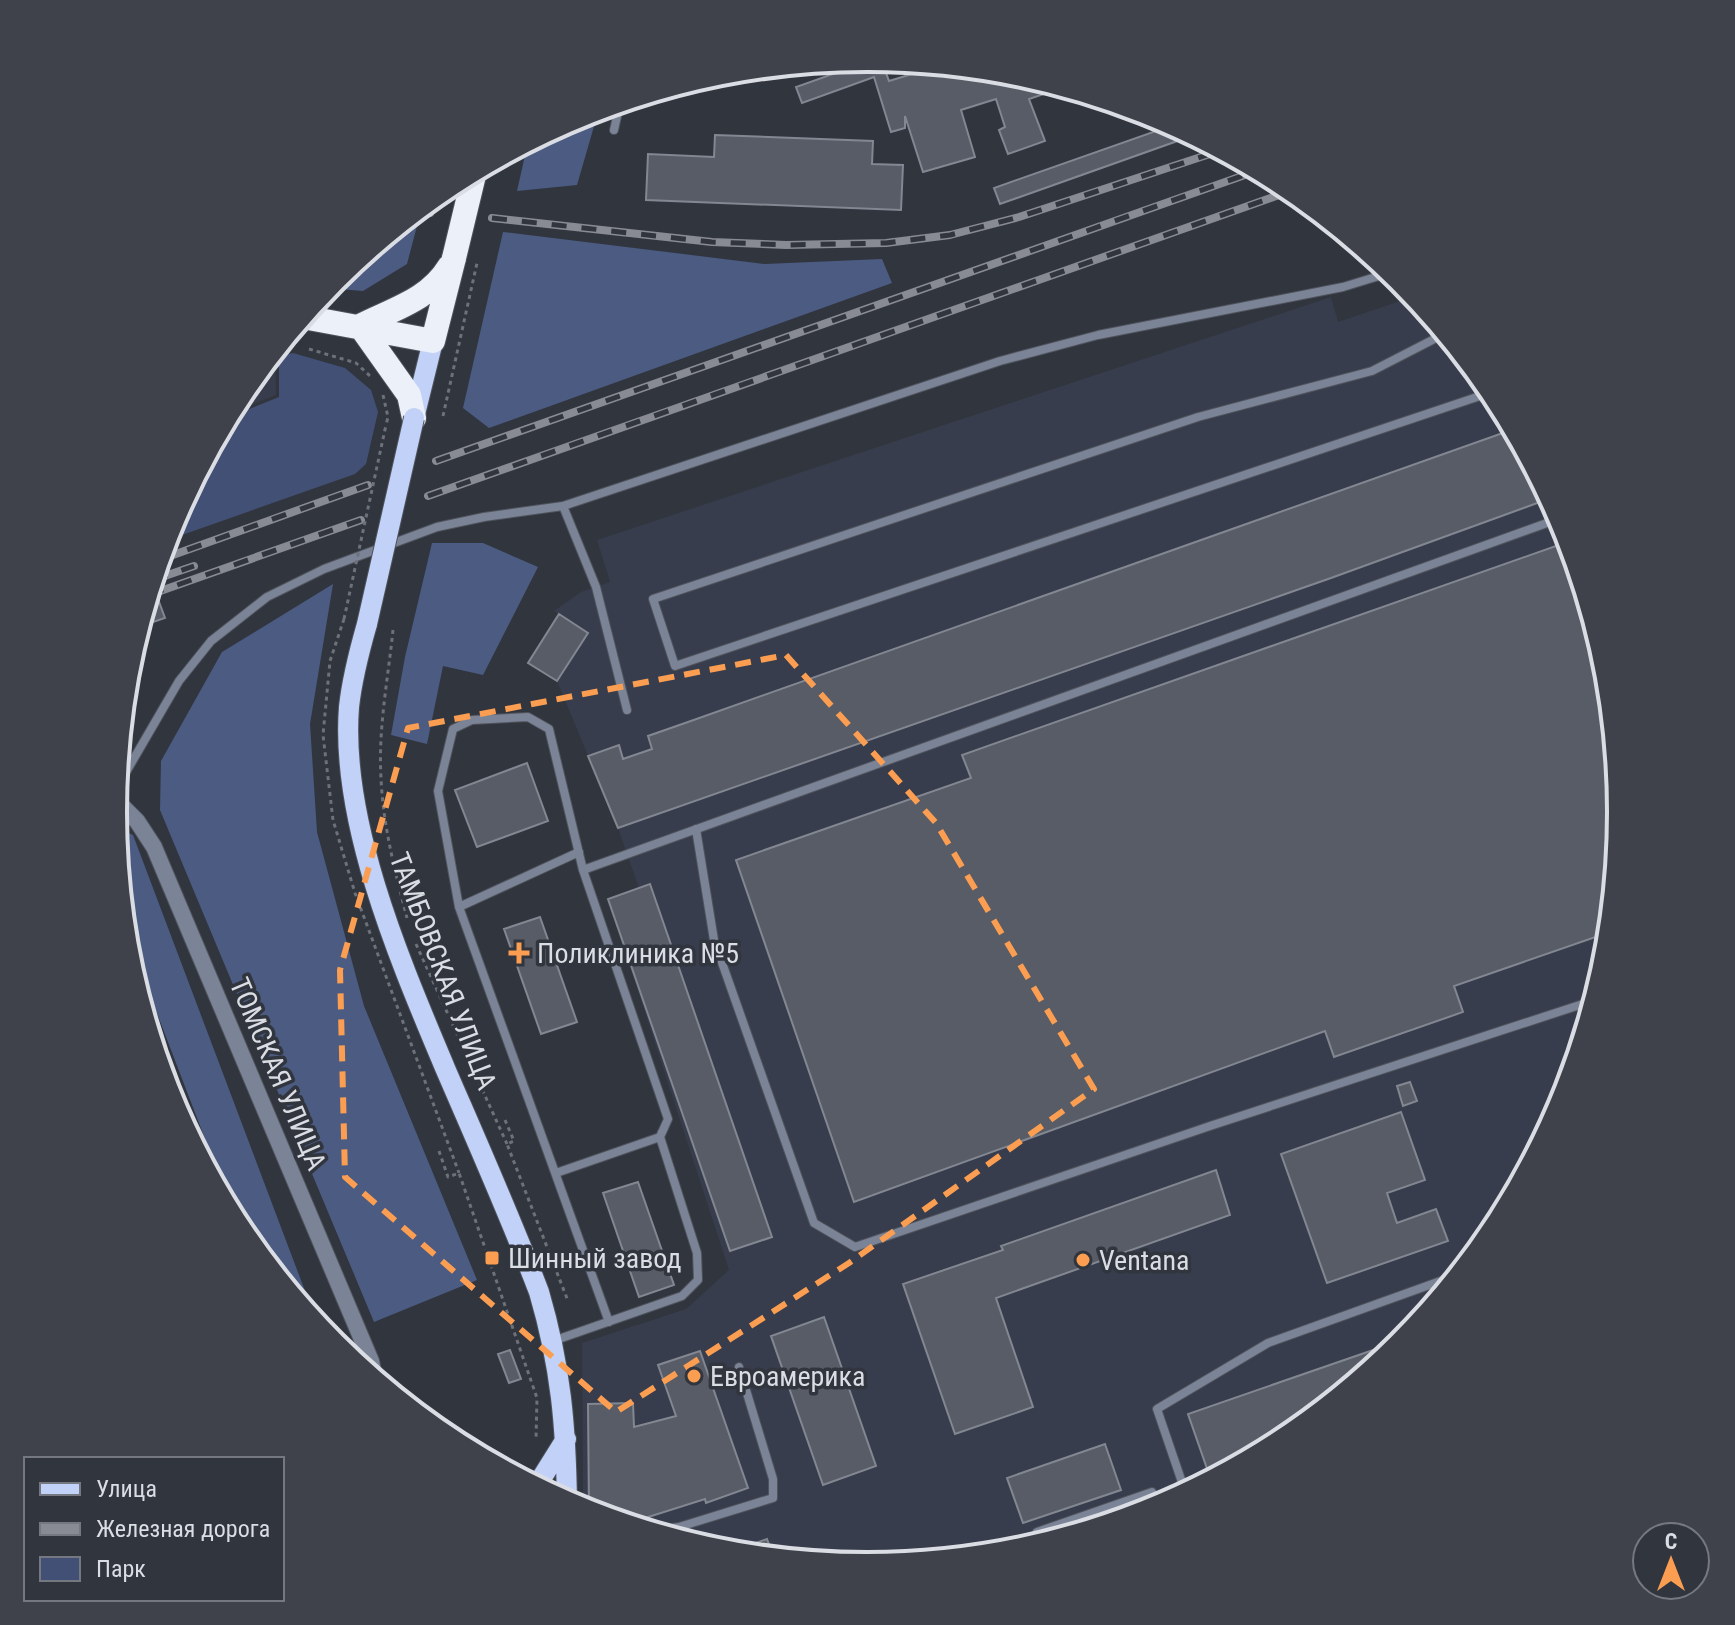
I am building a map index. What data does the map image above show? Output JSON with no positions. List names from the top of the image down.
{
  "streets": {
    "highway": ["ТАМБОВСКАЯ УЛИЦА"],
    "street": ["ТОМСКАЯ УЛИЦА"]
  },
  "places": {
    "health": ["Поликлиника №5"],
    "transit": ["Шинный завод"],
    "other": ["Ventana", "Евроамерика"]
  },
  "legend": ["Улица", "Железная дорога", "Парк"],
  "north": "top"
}
